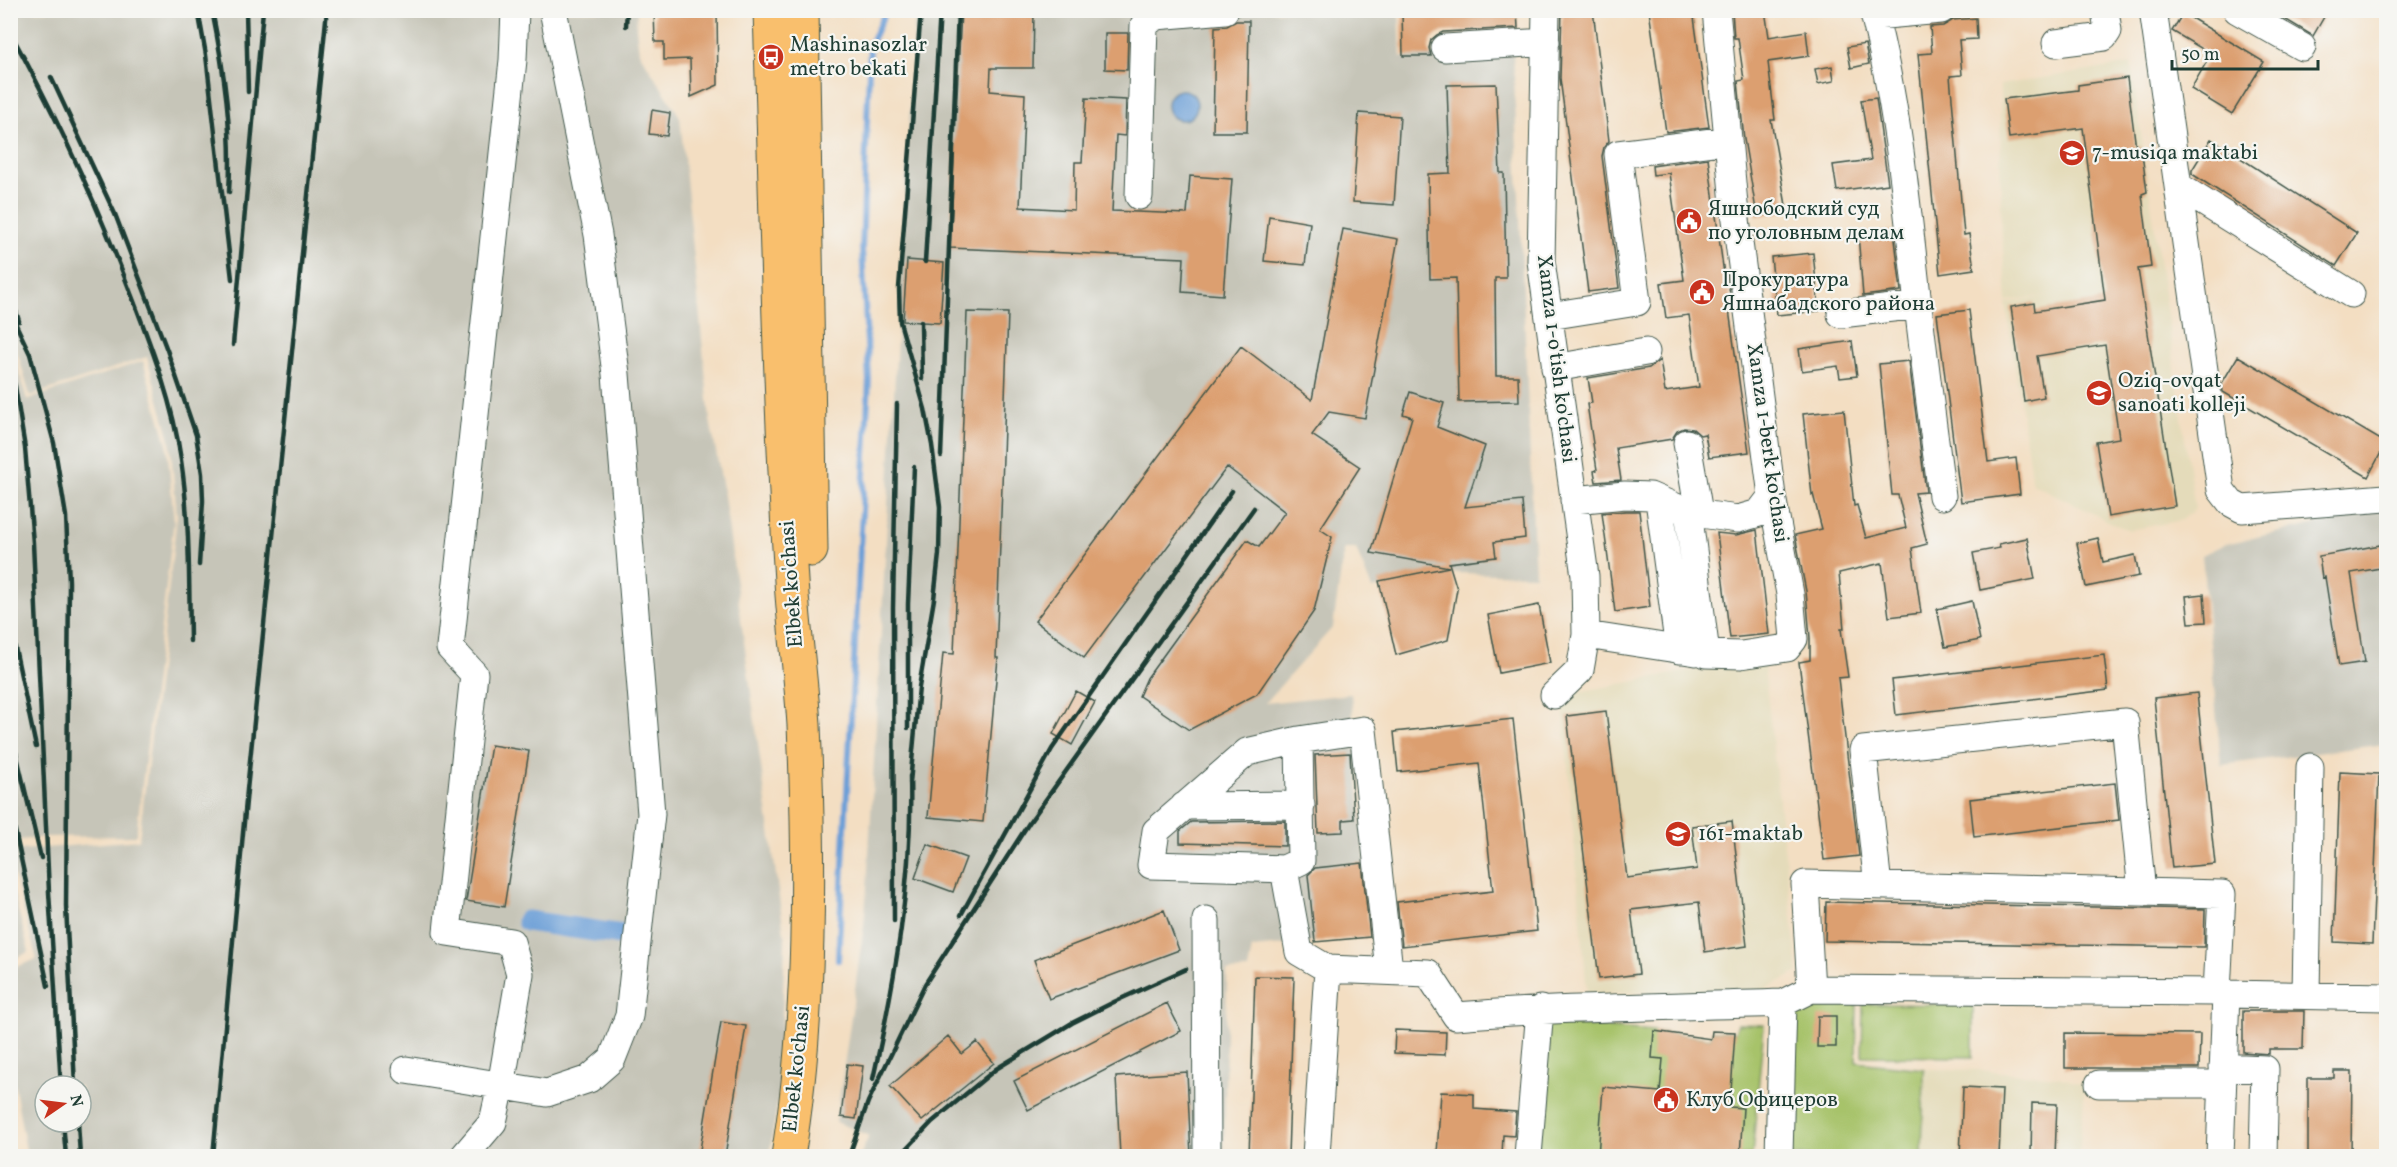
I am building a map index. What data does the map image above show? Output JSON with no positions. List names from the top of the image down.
{
  "streets": {
    "main road": ["Elbek ko'chasi"],
    "street": ["Xamza 1-o'tish ko'chasi", "Xamza 1-berk ko'chasi"]
  },
  "crossings": [
    ["Xamza 1-o'tish ko'chasi", "Xamza 1-berk ko'chasi"]
  ],
  "places": {
    "bus stop": ["Mashinasozlar metro bekati"],
    "school or university": ["7-musiqa maktabi", "Oziq-ovqat sanoati kolleji", "161-maktab"],
    "public building": ["Яшнободский суд по уголовным делам", "Прокуратура Яшнабадского района", "Клуб Офицеров"]
  },
  "scale_bar": "50 m",
  "north": "right"
}
